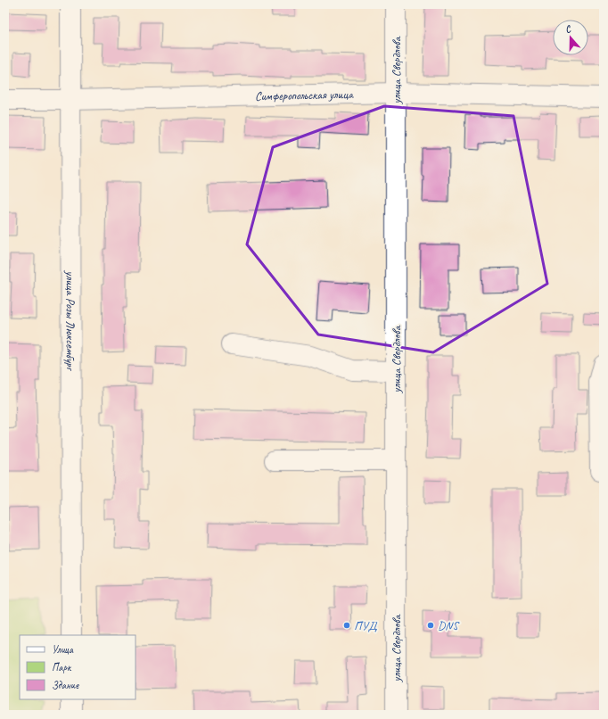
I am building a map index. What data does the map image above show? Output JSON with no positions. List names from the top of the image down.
{
  "streets": {
    "street": ["улица Свердлова", "Симферопольская улица", "улица Розы Люксембург"]
  },
  "crossings": [
    ["улица Свердлова", "Симферопольская улица"],
    ["Симферопольская улица", "улица Розы Люксембург"]
  ],
  "places": ["ПУД", "DNS"],
  "legend": ["Улица", "Парк", "Здание"],
  "north": "top"
}
